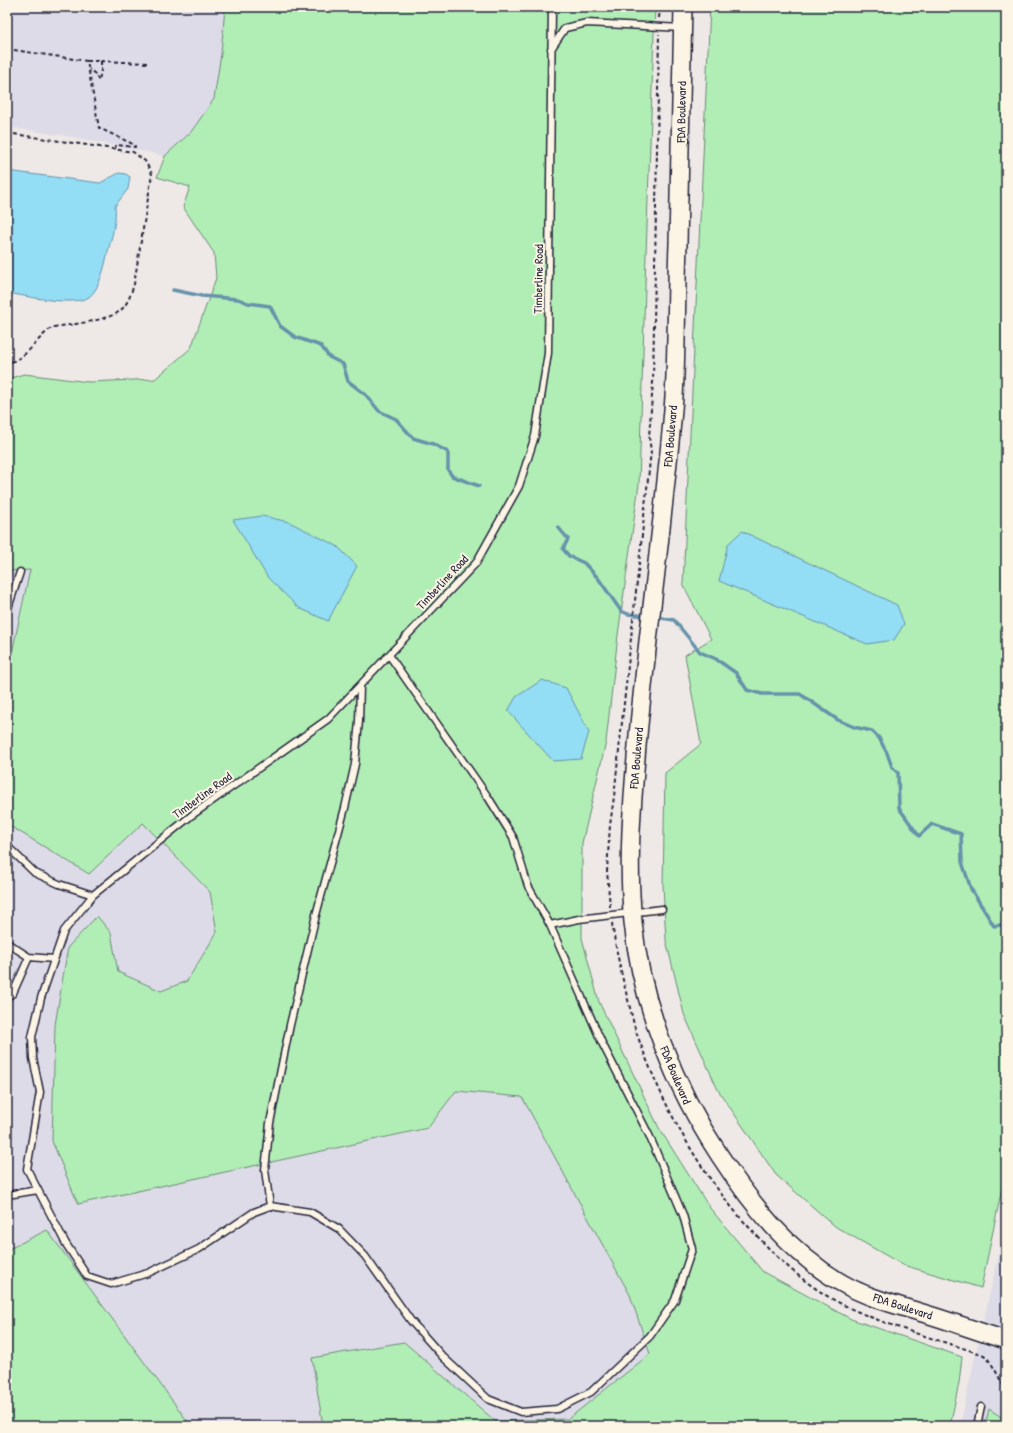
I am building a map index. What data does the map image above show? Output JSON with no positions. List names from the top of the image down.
{
  "streets": {
    "street": ["FDA Boulevard"],
    "lane": ["Timberline Road"]
  }
}
